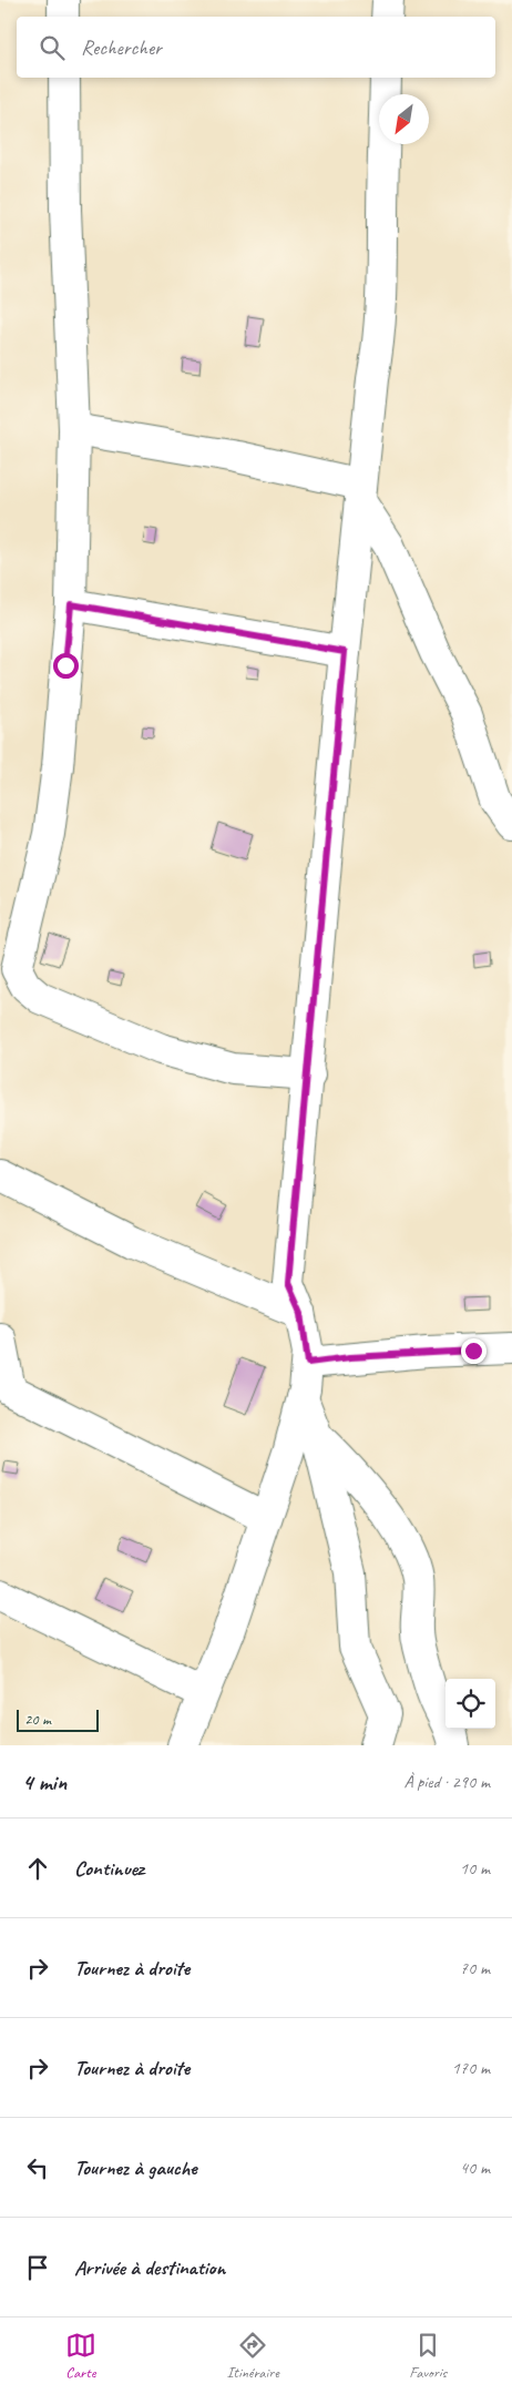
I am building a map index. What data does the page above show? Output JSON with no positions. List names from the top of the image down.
{
  "scale_bar": "20 m",
  "north": "bottom left",
  "page": {
    "search": "Rechercher",
    "scale": "20 m",
    "heading": ["4 min", "À pied · 290 m"],
    "list": [
      ["Continuez", "10 m"],
      ["Tournez à droite", "70 m"],
      ["Tournez à droite", "170 m"],
      ["Tournez à gauche", "40 m"],
      "Arrivée à destination"
    ],
    "nav": ["Carte", "Itinéraire", "Favoris"]
  }
}
